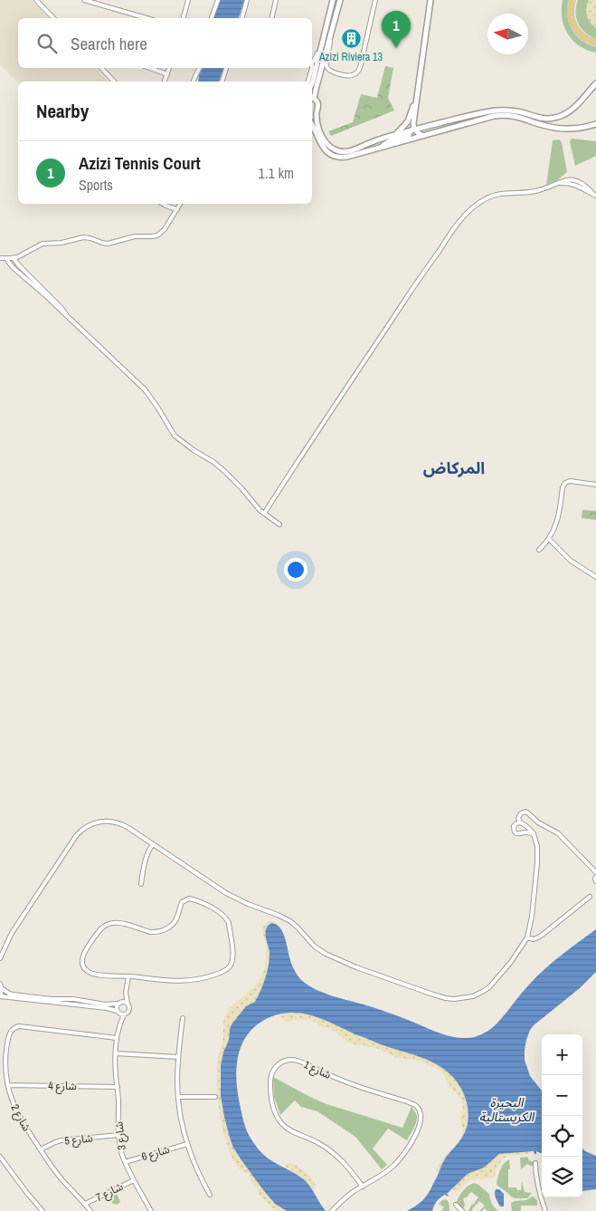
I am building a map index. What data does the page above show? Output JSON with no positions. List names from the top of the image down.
{
  "streets": {
    "street": [
      "شارع 1",
      "شارع 4",
      "شارع 2",
      "شارع 3",
      "شارع 5",
      "شارع 6",
      "شارع 7"
    ]
  },
  "crossings": [
    ["شارع 4", "شارع 2"],
    ["شارع 4", "شارع 3"],
    ["شارع 2", "شارع 3"],
    ["شارع 2", "شارع 5"],
    ["شارع 2", "شارع 7"],
    ["شارع 3", "شارع 5"],
    ["شارع 3", "شارع 6"],
    ["شارع 3", "شارع 7"]
  ],
  "districts": ["المركاض"],
  "water": ["البحيرة الكريستالية"],
  "places": {
    "building": ["Azizi Riviera 13"]
  },
  "north": "left",
  "page": {
    "pins": "1",
    "search": "Search here",
    "heading": "Nearby",
    "list": [
      {
        "mark": "1",
        "name": "Azizi Tennis Court",
        "note": "Sports",
        "value": "1.1 km"
      }
    ],
    "map_buttons": ["+", "−"]
  }
}
